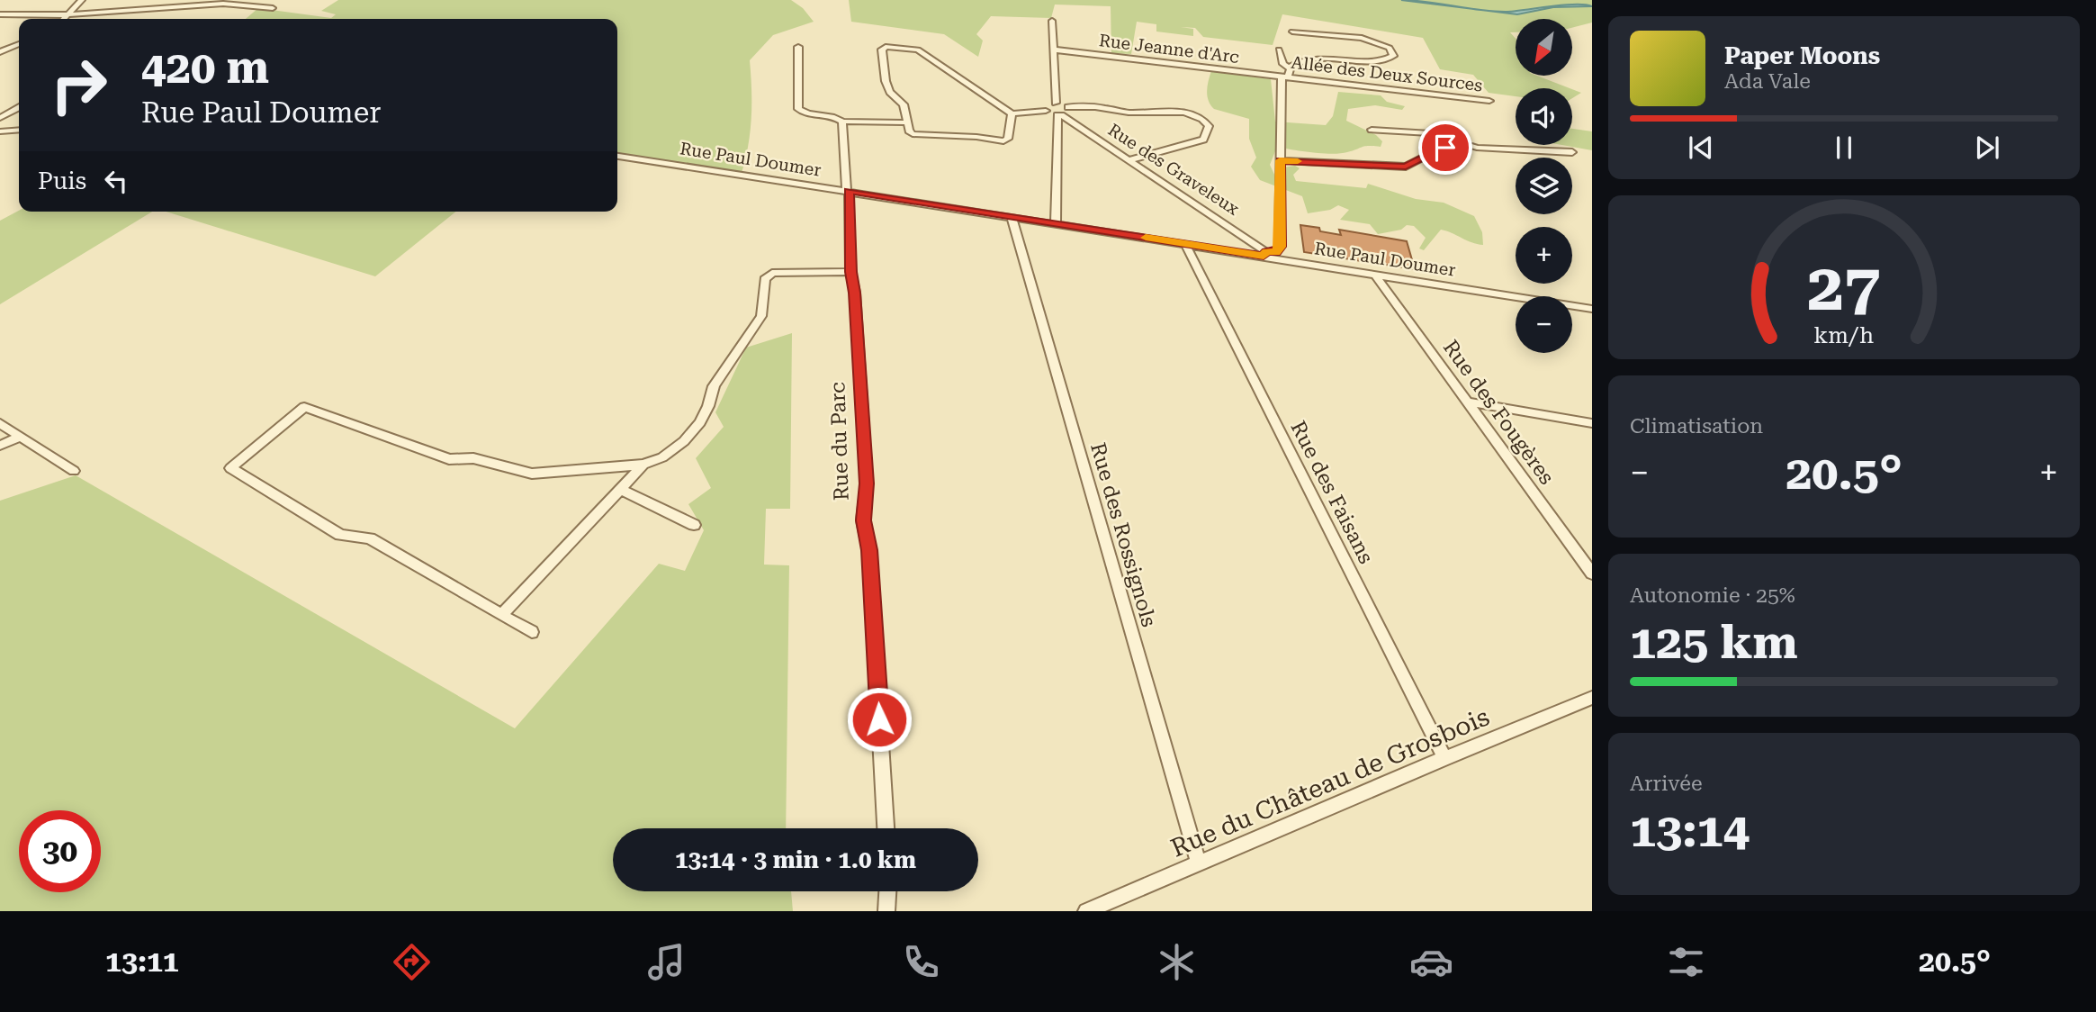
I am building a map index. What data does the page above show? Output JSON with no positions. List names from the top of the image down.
{
  "streets": {
    "street": [
      "Rue Jeanne d'Arc",
      "Allée des Deux Sources",
      "Rue Paul Doumer",
      "Rue des Graveleux",
      "Rue des Fougères",
      "Rue du Parc",
      "Rue des Faisans",
      "Rue des Rossignols",
      "Rue du Château de Grosbois"
    ]
  },
  "crossings": [
    ["Rue Jeanne d'Arc", "Allée des Deux Sources"],
    ["Rue Paul Doumer", "Rue des Graveleux"],
    ["Rue Paul Doumer", "Rue des Fougères"],
    ["Rue Paul Doumer", "Rue du Parc"],
    ["Rue Paul Doumer", "Rue des Faisans"],
    ["Rue Paul Doumer", "Rue des Rossignols"],
    ["Rue des Faisans", "Rue du Château de Grosbois"],
    ["Rue des Rossignols", "Rue du Château de Grosbois"]
  ],
  "north": "bottom left",
  "page": {
    "map_buttons": ["+", "−"],
    "turn": ["420 m", "Rue Paul Doumer"],
    "song": ["Paper Moons", "Ada Vale"],
    "then": "Puis",
    "tile": [
      "Climatisation",
      ["Autonomie · 25%", "125 km"],
      ["Arrivée", "13:14"]
    ],
    "heat": ["−", "20.5°", "+"],
    "limit": "30",
    "trip": "13:14 · 3 min · 1.0 km",
    "tabs": ["13:11", "20.5°"],
    "gauge": ["27", "km/h"]
  }
}
